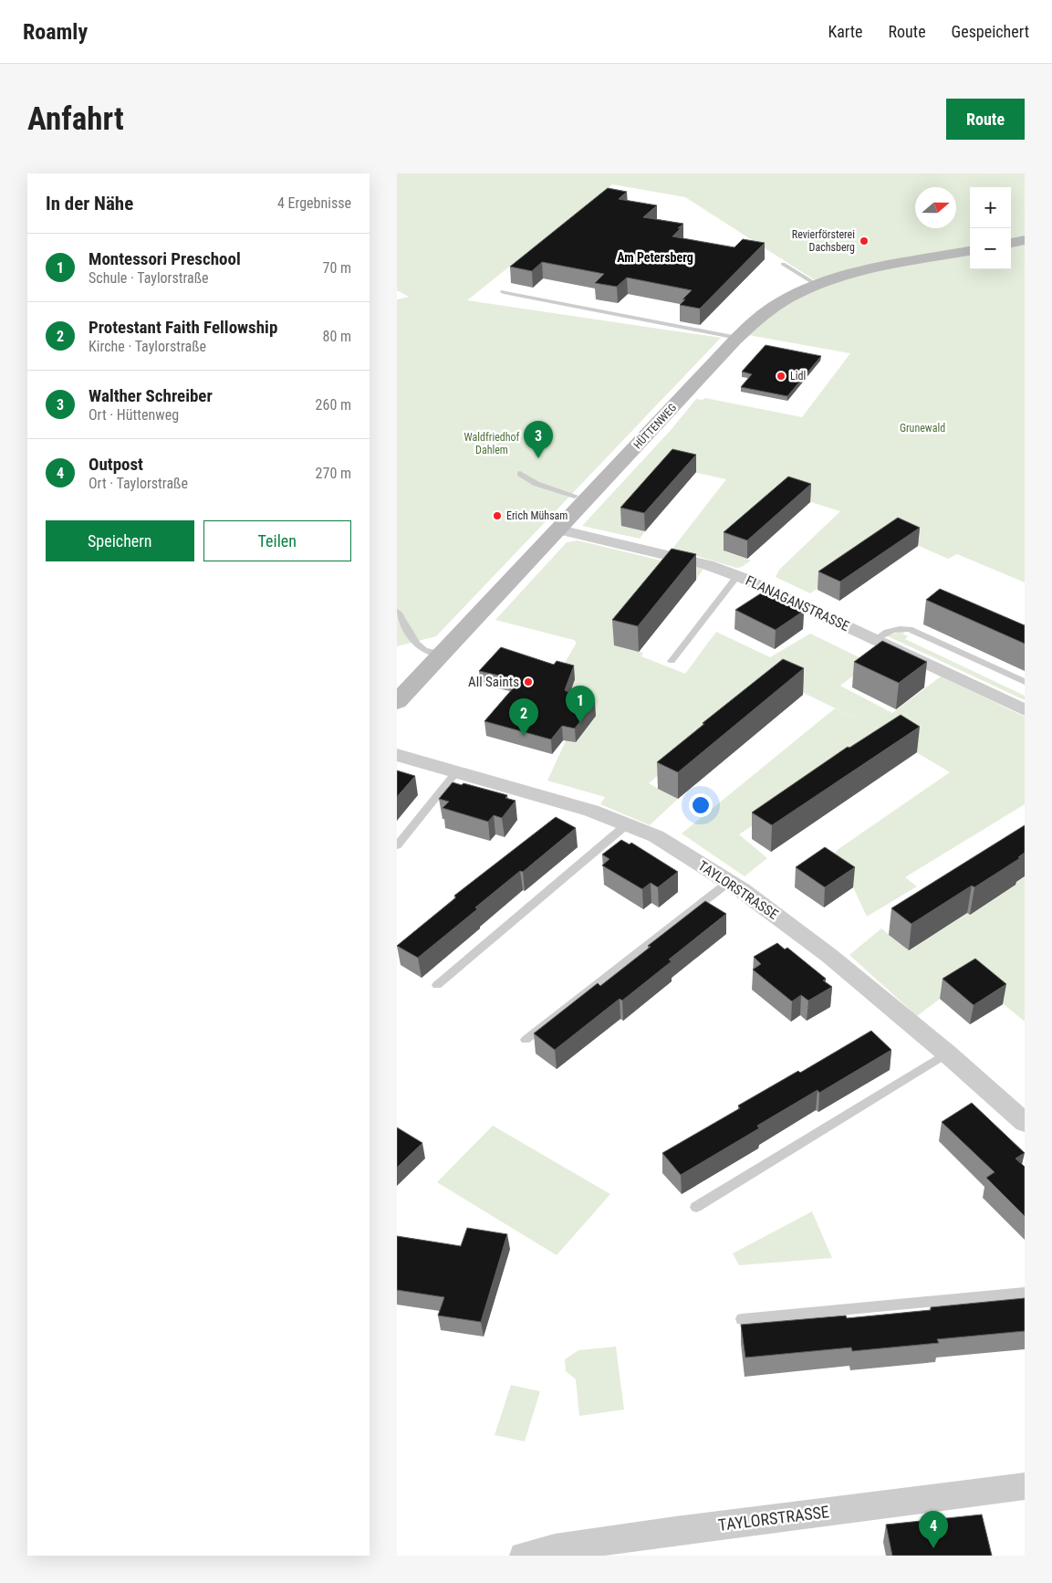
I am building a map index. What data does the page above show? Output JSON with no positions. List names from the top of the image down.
{
  "streets": {
    "main road": ["HÜTTENWEG"],
    "street": ["FLANAGANSTRASSE", "TAYLORSTRASSE"]
  },
  "crossings": [
    ["HÜTTENWEG", "FLANAGANSTRASSE"]
  ],
  "districts": ["Am Petersberg"],
  "parks": ["Grunewald", "Waldfriedhof Dahlem"],
  "places": [
    "Revierförsterei Dachsberg",
    "Lidl",
    "Erich Mühsam",
    "All Saints"
  ],
  "north": "right",
  "page": {
    "header": "Roamly",
    "nav": ["Karte", "Route", "Gespeichert"],
    "buttons": [
      "Route",
      ["Speichern", "Teilen"]
    ],
    "title": "Anfahrt",
    "heading": ["In der Nähe", "4 Ergebnisse"],
    "map_buttons": ["+", "−"],
    "list": [
      {
        "mark": "1",
        "name": "Montessori Preschool",
        "note": "Schule · Taylorstraße",
        "value": "70 m"
      },
      {
        "mark": "2",
        "name": "Protestant Faith Fellowship",
        "note": "Kirche · Taylorstraße",
        "value": "80 m"
      },
      {
        "mark": "3",
        "name": "Walther Schreiber",
        "note": "Ort · Hüttenweg",
        "value": "260 m"
      },
      {
        "mark": "4",
        "name": "Outpost",
        "note": "Ort · Taylorstraße",
        "value": "270 m"
      }
    ],
    "pins": [
      "3",
      "1",
      "2",
      "4"
    ]
  }
}
